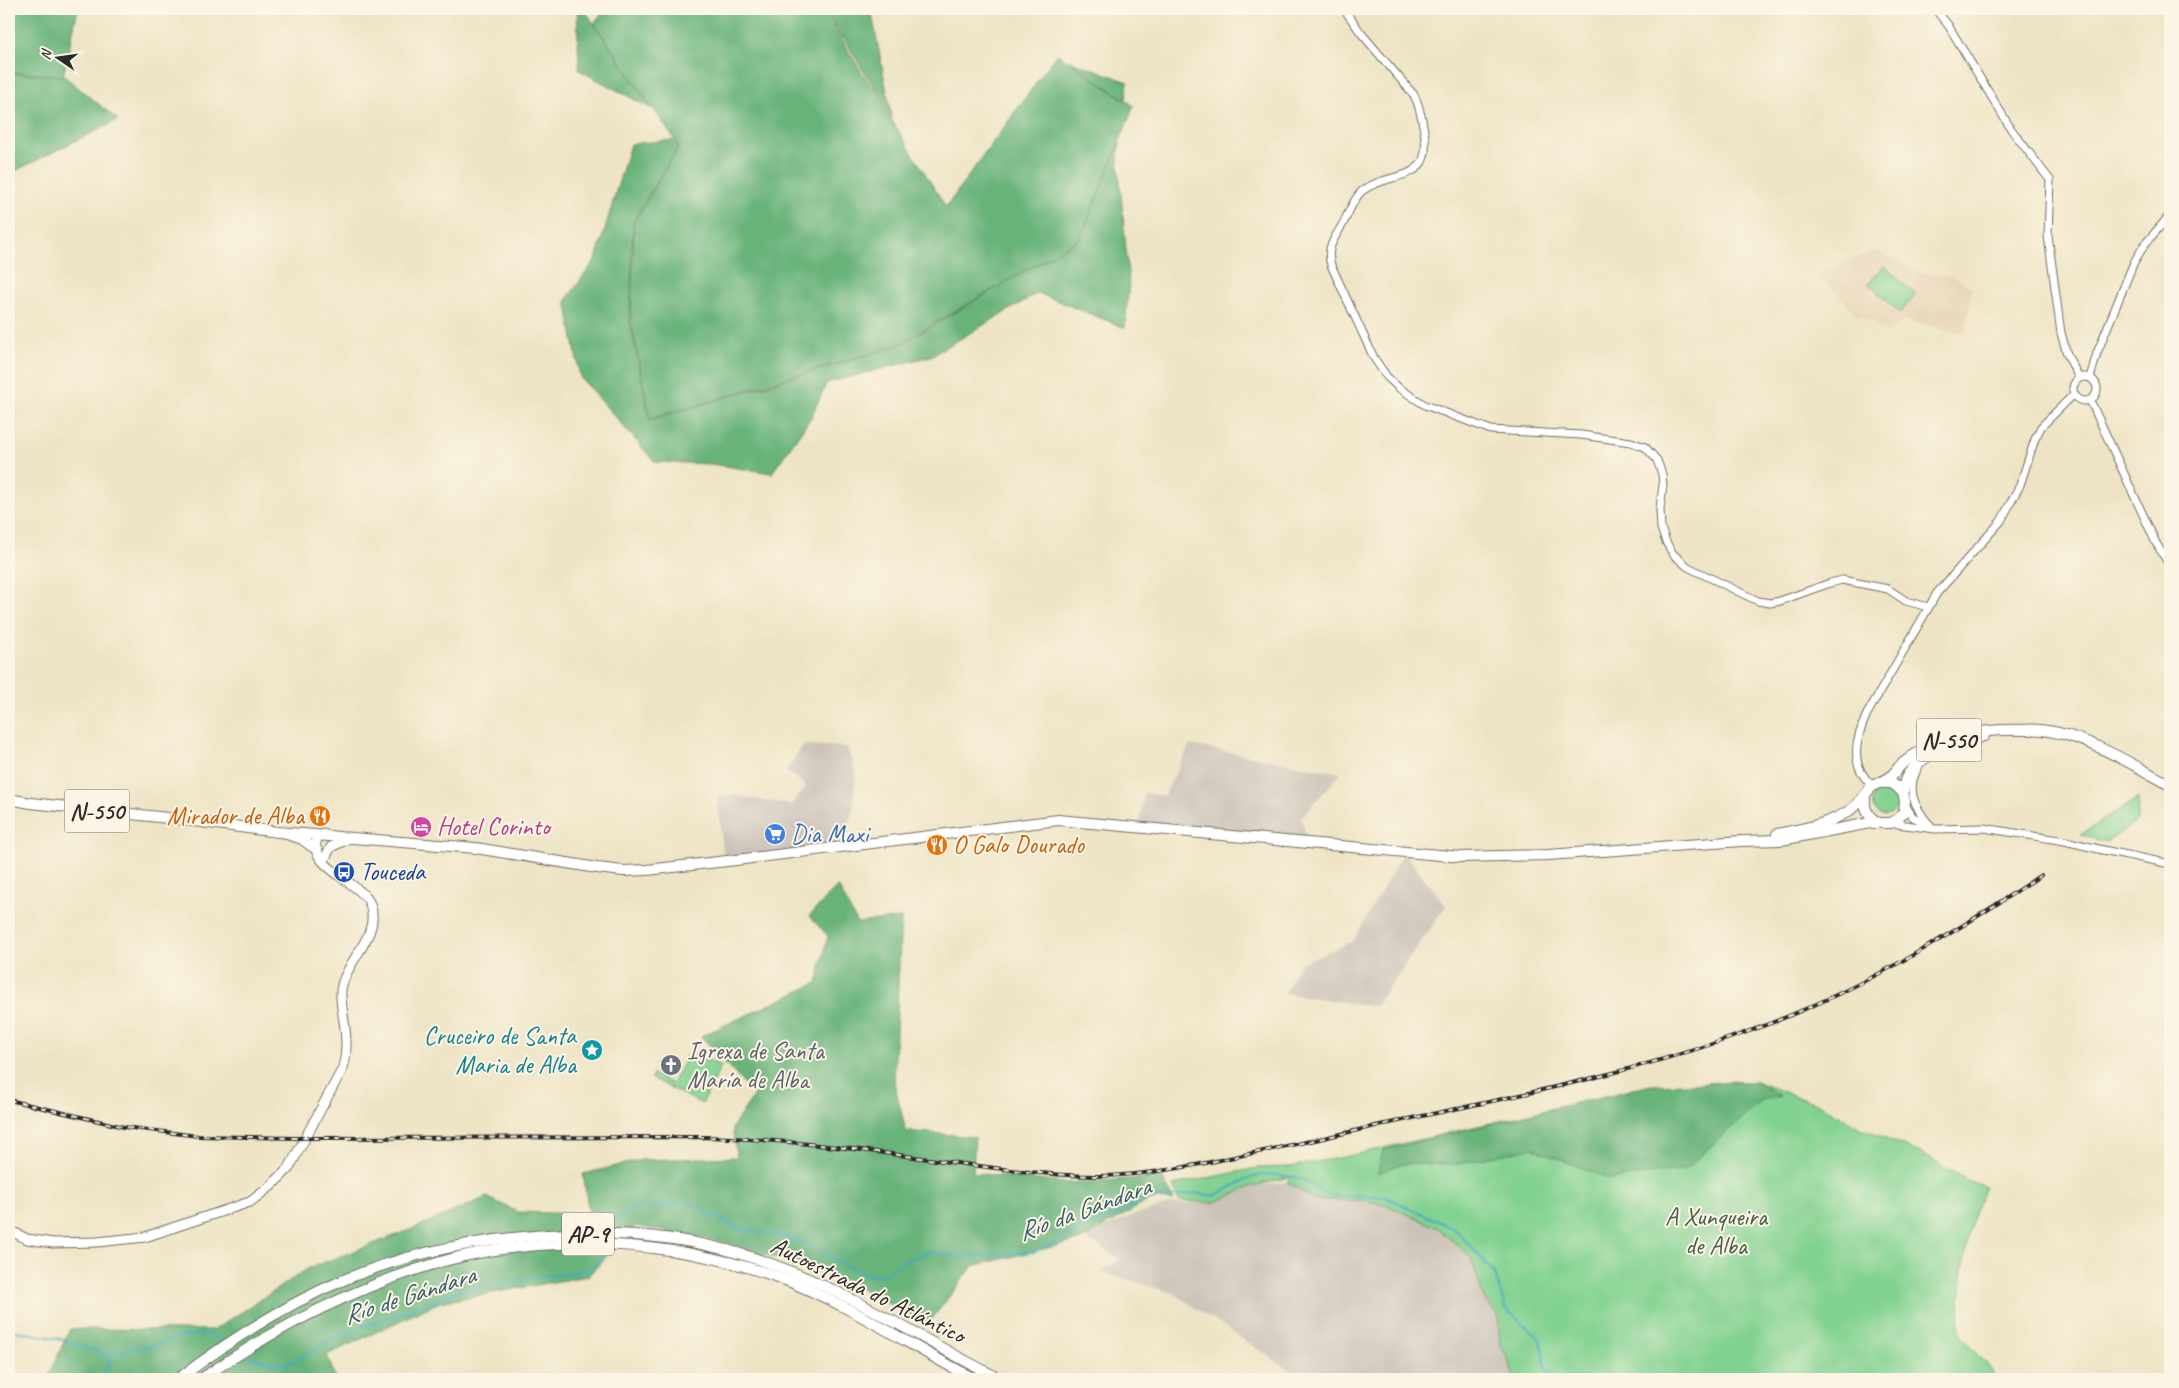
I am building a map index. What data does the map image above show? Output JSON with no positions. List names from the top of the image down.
{
  "streets": {
    "highway": ["N-550", "AP-9", "Autoestrada do Atlántico"]
  },
  "water": ["Río da Gándara", "Río de Gándara"],
  "parks": ["A Xunqueira de Alba"],
  "places": {
    "restaurant": ["Mirador de Alba", "O Galo Dourado"],
    "hotel": ["Hotel Corinto"],
    "supermarket": ["Dia Maxi"],
    "bus stop": ["Touceda"],
    "place": ["Cruceiro de Santa Maria de Alba"],
    "church": ["Igrexa de Santa María de Alba"]
  },
  "north": "left"
}
